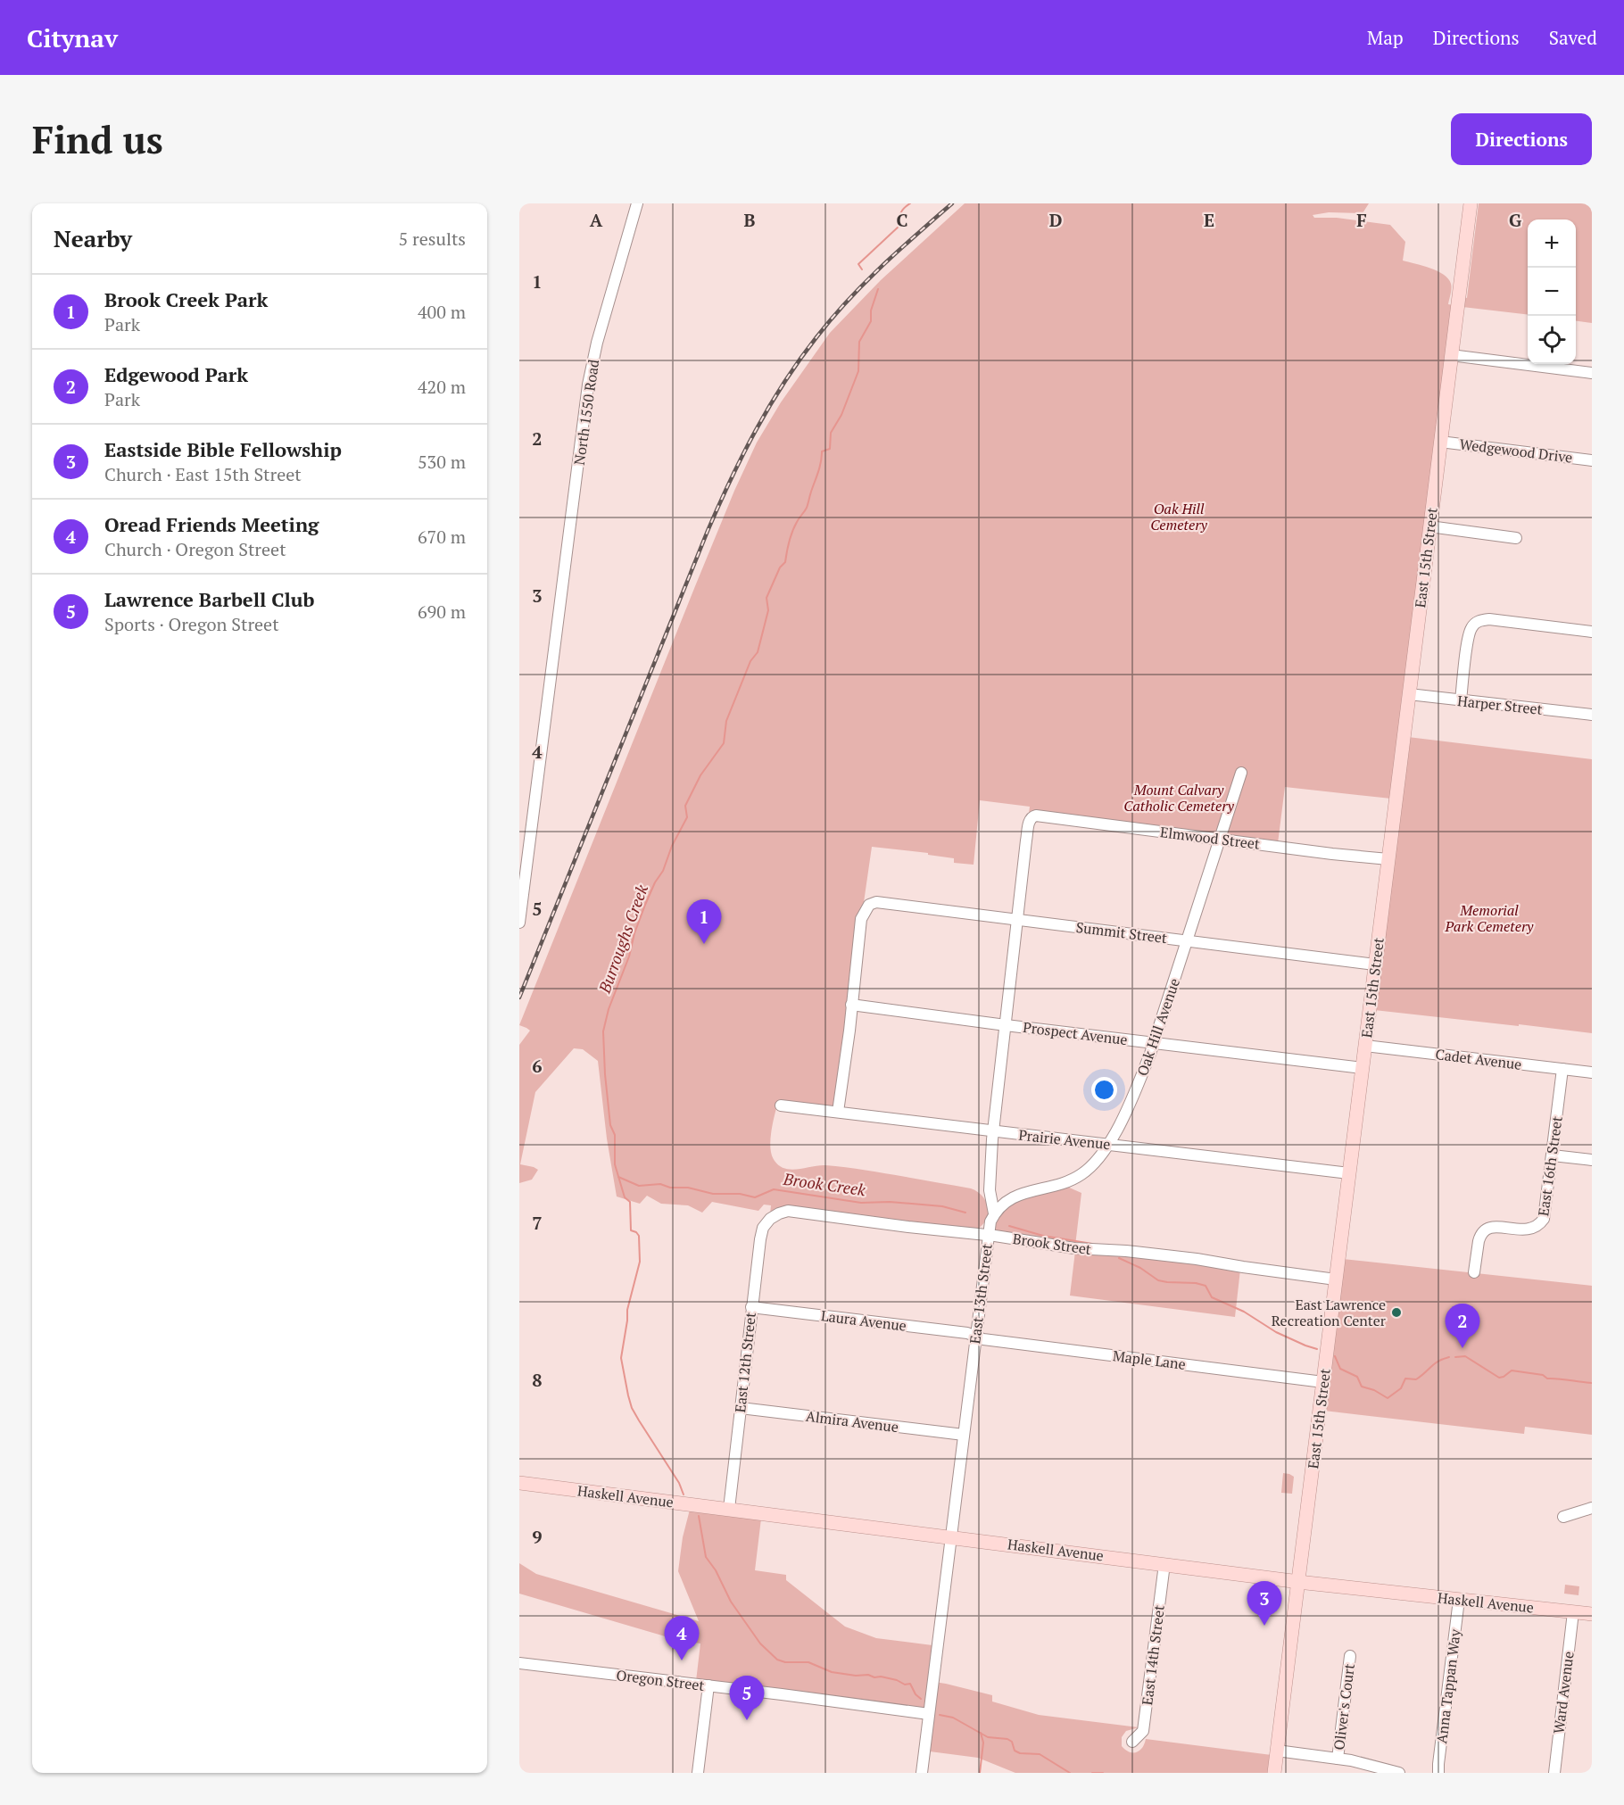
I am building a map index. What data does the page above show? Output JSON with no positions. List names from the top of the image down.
{
  "streets": {
    "main road": ["East 15th Street", "Haskell Avenue"],
    "street": [
      "North 1550 Road",
      "Wedgewood Drive",
      "Harper Street",
      "Elmwood Street",
      "Summit Street",
      "Oak Hill Avenue",
      "Prospect Avenue",
      "Cadet Avenue",
      "Prairie Avenue",
      "East 16th Street",
      "Brook Street",
      "East 13th Street",
      "Laura Avenue",
      "Maple Lane",
      "East 12th Street",
      "Almira Avenue",
      "East 14th Street",
      "Oregon Street",
      "Anna Tappan Way",
      "Ward Avenue",
      "Oliver's Court"
    ]
  },
  "crossings": [
    ["Wedgewood Drive", "East 15th Street"],
    ["East 15th Street", "Harper Street"],
    ["East 15th Street", "Elmwood Street"],
    ["East 15th Street", "Summit Street"],
    ["East 15th Street", "Prospect Avenue"],
    ["East 15th Street", "Cadet Avenue"],
    ["East 15th Street", "Prairie Avenue"],
    ["East 15th Street", "Brook Street"],
    ["East 15th Street", "Maple Lane"],
    ["East 15th Street", "Haskell Avenue"],
    ["Elmwood Street", "Oak Hill Avenue"],
    ["Elmwood Street", "East 13th Street"],
    ["Summit Street", "Oak Hill Avenue"],
    ["Summit Street", "Prospect Avenue"],
    ["Summit Street", "East 13th Street"],
    ["Oak Hill Avenue", "Prospect Avenue"],
    ["Oak Hill Avenue", "Prairie Avenue"],
    ["Oak Hill Avenue", "East 13th Street"],
    ["Prospect Avenue", "East 13th Street"],
    ["Cadet Avenue", "East 16th Street"],
    ["Prairie Avenue", "East 13th Street"],
    ["Brook Street", "East 13th Street"],
    ["Brook Street", "East 12th Street"],
    ["East 13th Street", "Laura Avenue"],
    ["East 13th Street", "Maple Lane"],
    ["East 13th Street", "Almira Avenue"],
    ["East 13th Street", "Haskell Avenue"],
    ["East 13th Street", "Oregon Street"],
    ["Laura Avenue", "Maple Lane"],
    ["Laura Avenue", "East 12th Street"],
    ["East 12th Street", "Almira Avenue"],
    ["East 12th Street", "Haskell Avenue"],
    ["Haskell Avenue", "East 14th Street"],
    ["Haskell Avenue", "Anna Tappan Way"],
    ["Haskell Avenue", "Ward Avenue"]
  ],
  "water": ["Burroughs Creek", "Brook Creek"],
  "parks": ["Oak Hill Cemetery", "Mount Calvary Catholic Cemetery", "Memorial Park Cemetery"],
  "places": ["East Lawrence Recreation Center"],
  "page": {
    "header": "Citynav",
    "nav": ["Map", "Directions", "Saved"],
    "buttons": "Directions",
    "title": "Find us",
    "heading": ["Nearby", "5 results"],
    "map_buttons": ["+", "−"],
    "list": [
      {
        "mark": "1",
        "name": "Brook Creek Park",
        "note": "Park",
        "value": "400 m"
      },
      {
        "mark": "2",
        "name": "Edgewood Park",
        "note": "Park",
        "value": "420 m"
      },
      {
        "mark": "3",
        "name": "Eastside Bible Fellowship",
        "note": "Church · East 15th Street",
        "value": "530 m"
      },
      {
        "mark": "4",
        "name": "Oread Friends Meeting",
        "note": "Church · Oregon Street",
        "value": "670 m"
      },
      {
        "mark": "5",
        "name": "Lawrence Barbell Club",
        "note": "Sports · Oregon Street",
        "value": "690 m"
      }
    ],
    "pins": [
      "1",
      "2",
      "3",
      "4",
      "5"
    ]
  },
  "grid": {
    "columns": [
      "A",
      "B",
      "C",
      "D",
      "E",
      "F",
      "G"
    ],
    "rows": [
      "1",
      "2",
      "3",
      "4",
      "5",
      "6",
      "7",
      "8",
      "9"
    ]
  }
}
